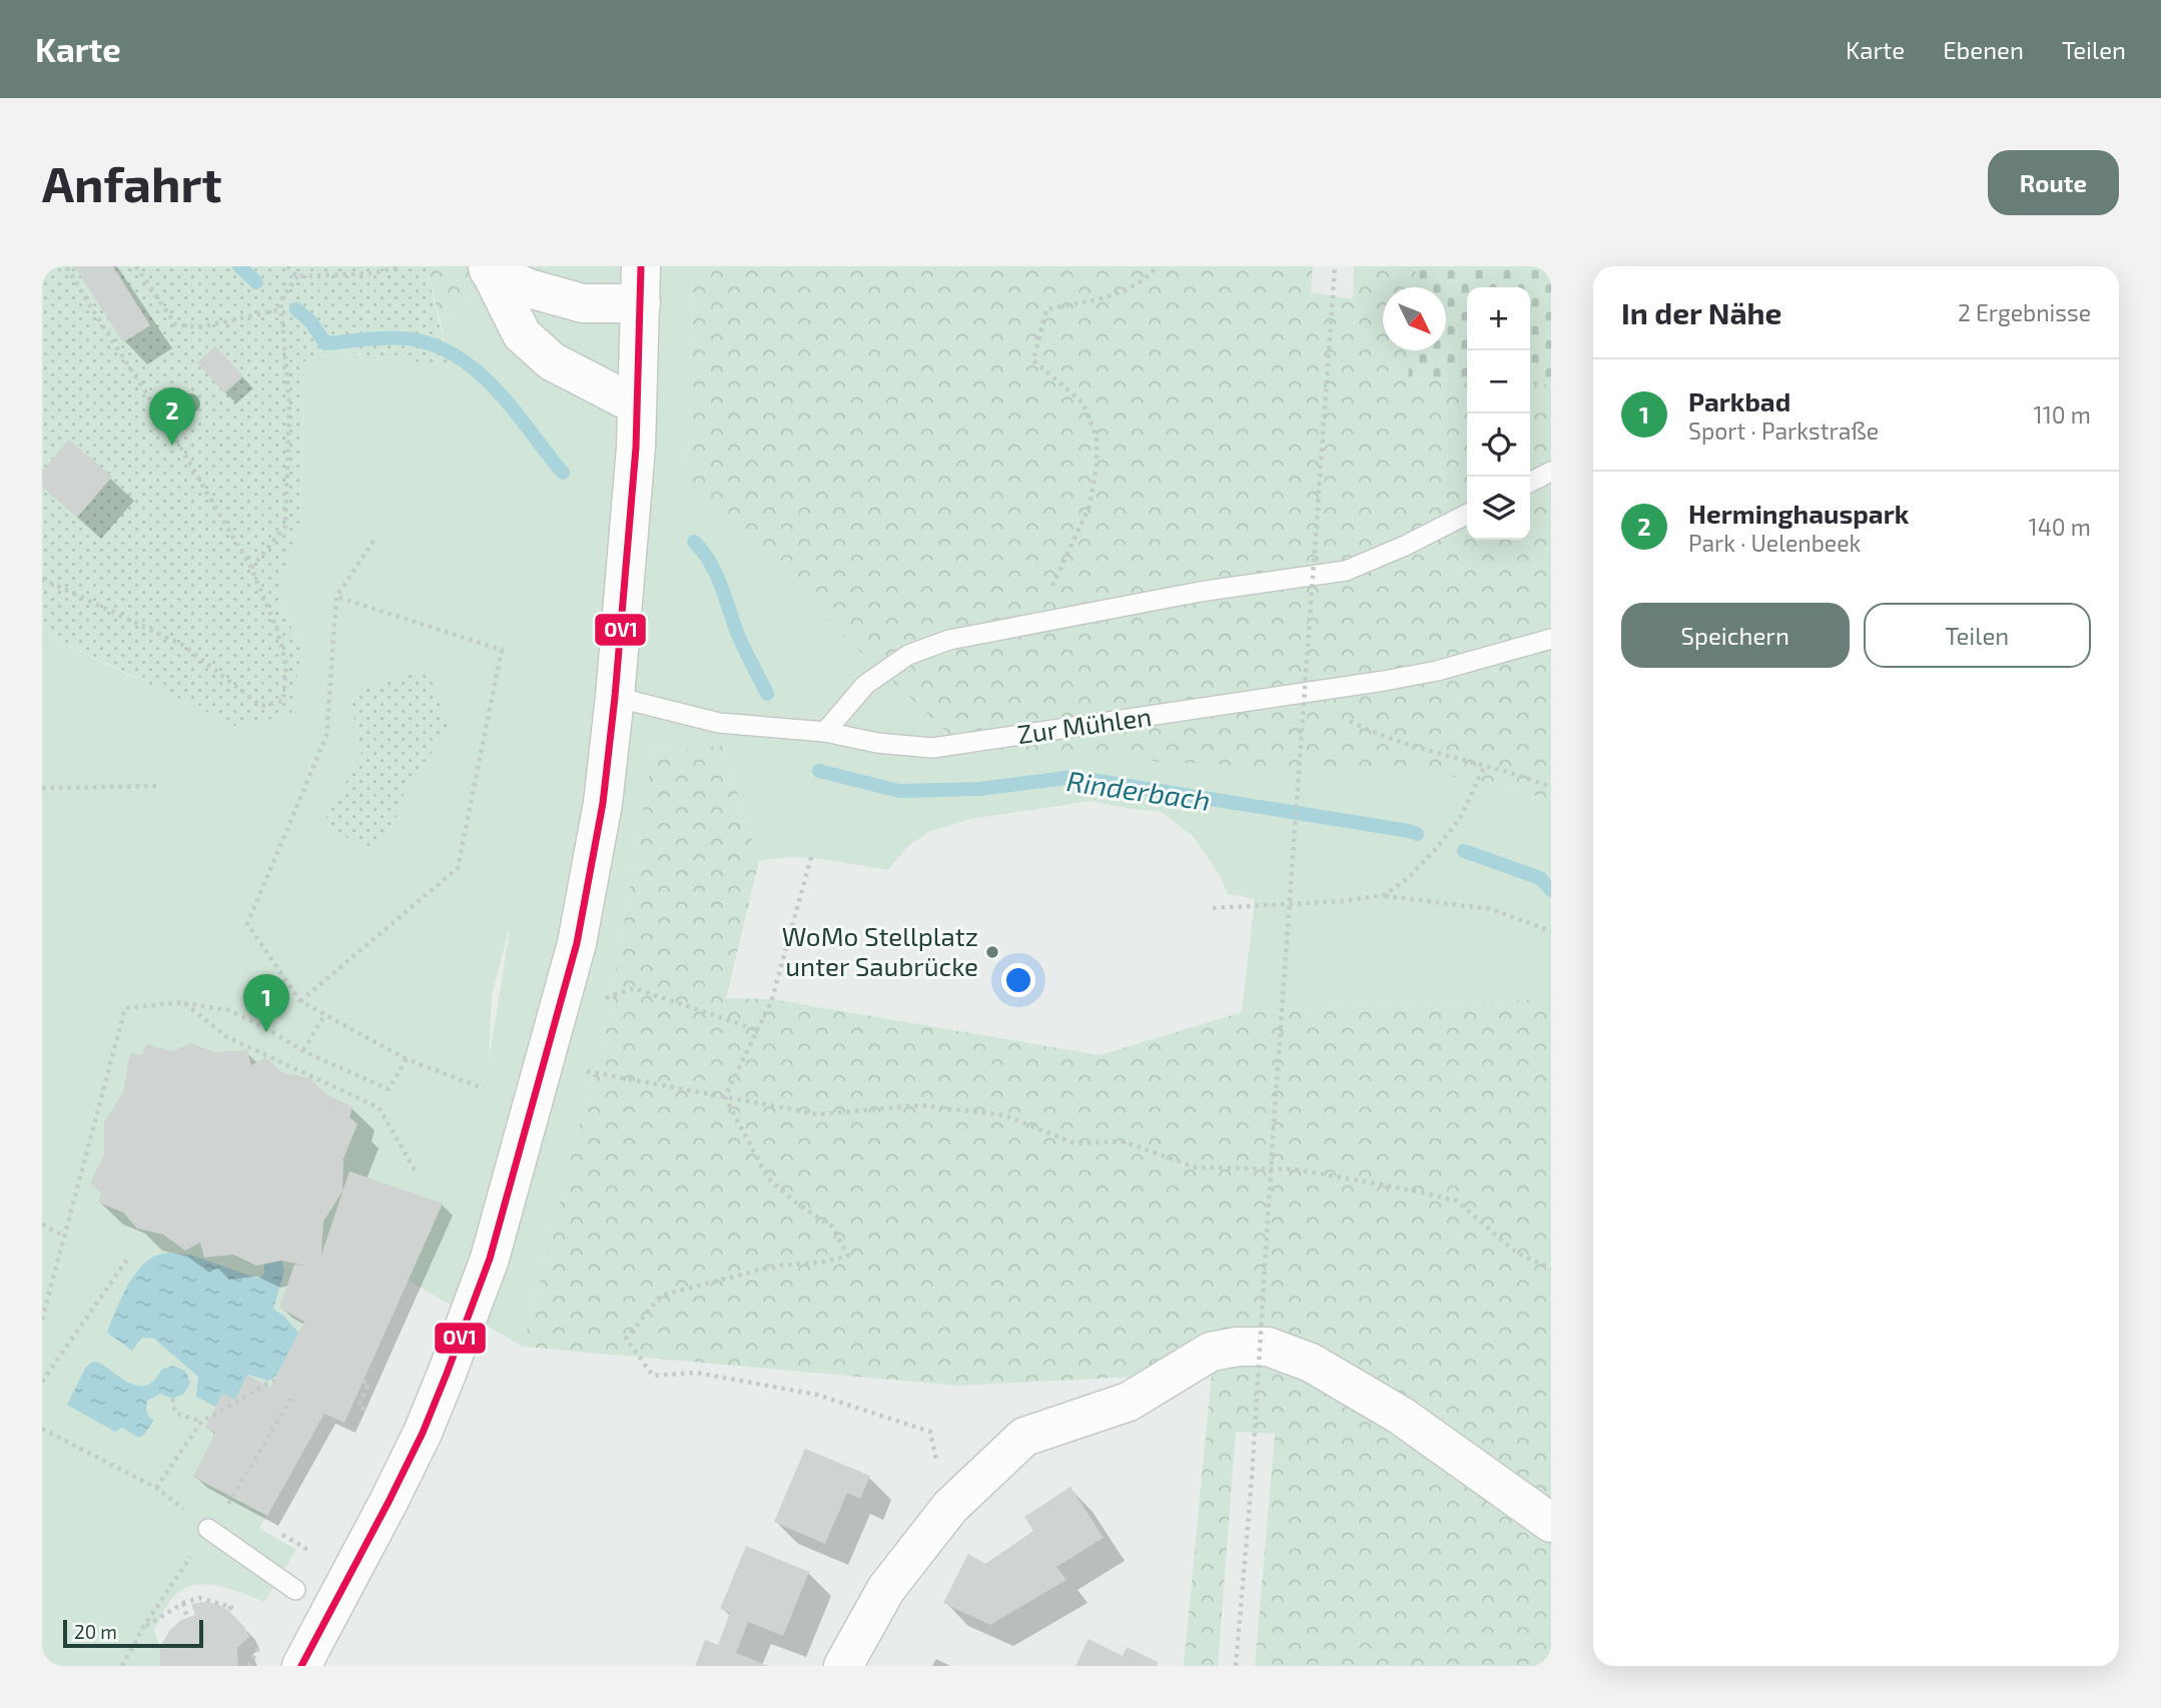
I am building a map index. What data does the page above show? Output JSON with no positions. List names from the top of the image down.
{
  "streets": {
    "lane": ["Zur Mühlen"]
  },
  "water": ["Rinderbach"],
  "places": ["WoMo Stellplatz unter Saubrücke"],
  "lines": ["transit line OV1"],
  "scale_bar": "20 m",
  "north": "bottom right",
  "page": {
    "header": "Karte",
    "nav": ["Karte", "Ebenen", "Teilen"],
    "buttons": [
      "Route",
      ["Speichern", "Teilen"]
    ],
    "title": "Anfahrt",
    "heading": ["In der Nähe", "2 Ergebnisse"],
    "map_buttons": ["+", "−"],
    "list": [
      {
        "mark": "1",
        "name": "Parkbad",
        "note": "Sport · Parkstraße",
        "value": "110 m"
      },
      {
        "mark": "2",
        "name": "Herminghauspark",
        "note": "Park · Uelenbeek",
        "value": "140 m"
      }
    ],
    "pins": ["2", "1"],
    "scale": "20 m"
  }
}
